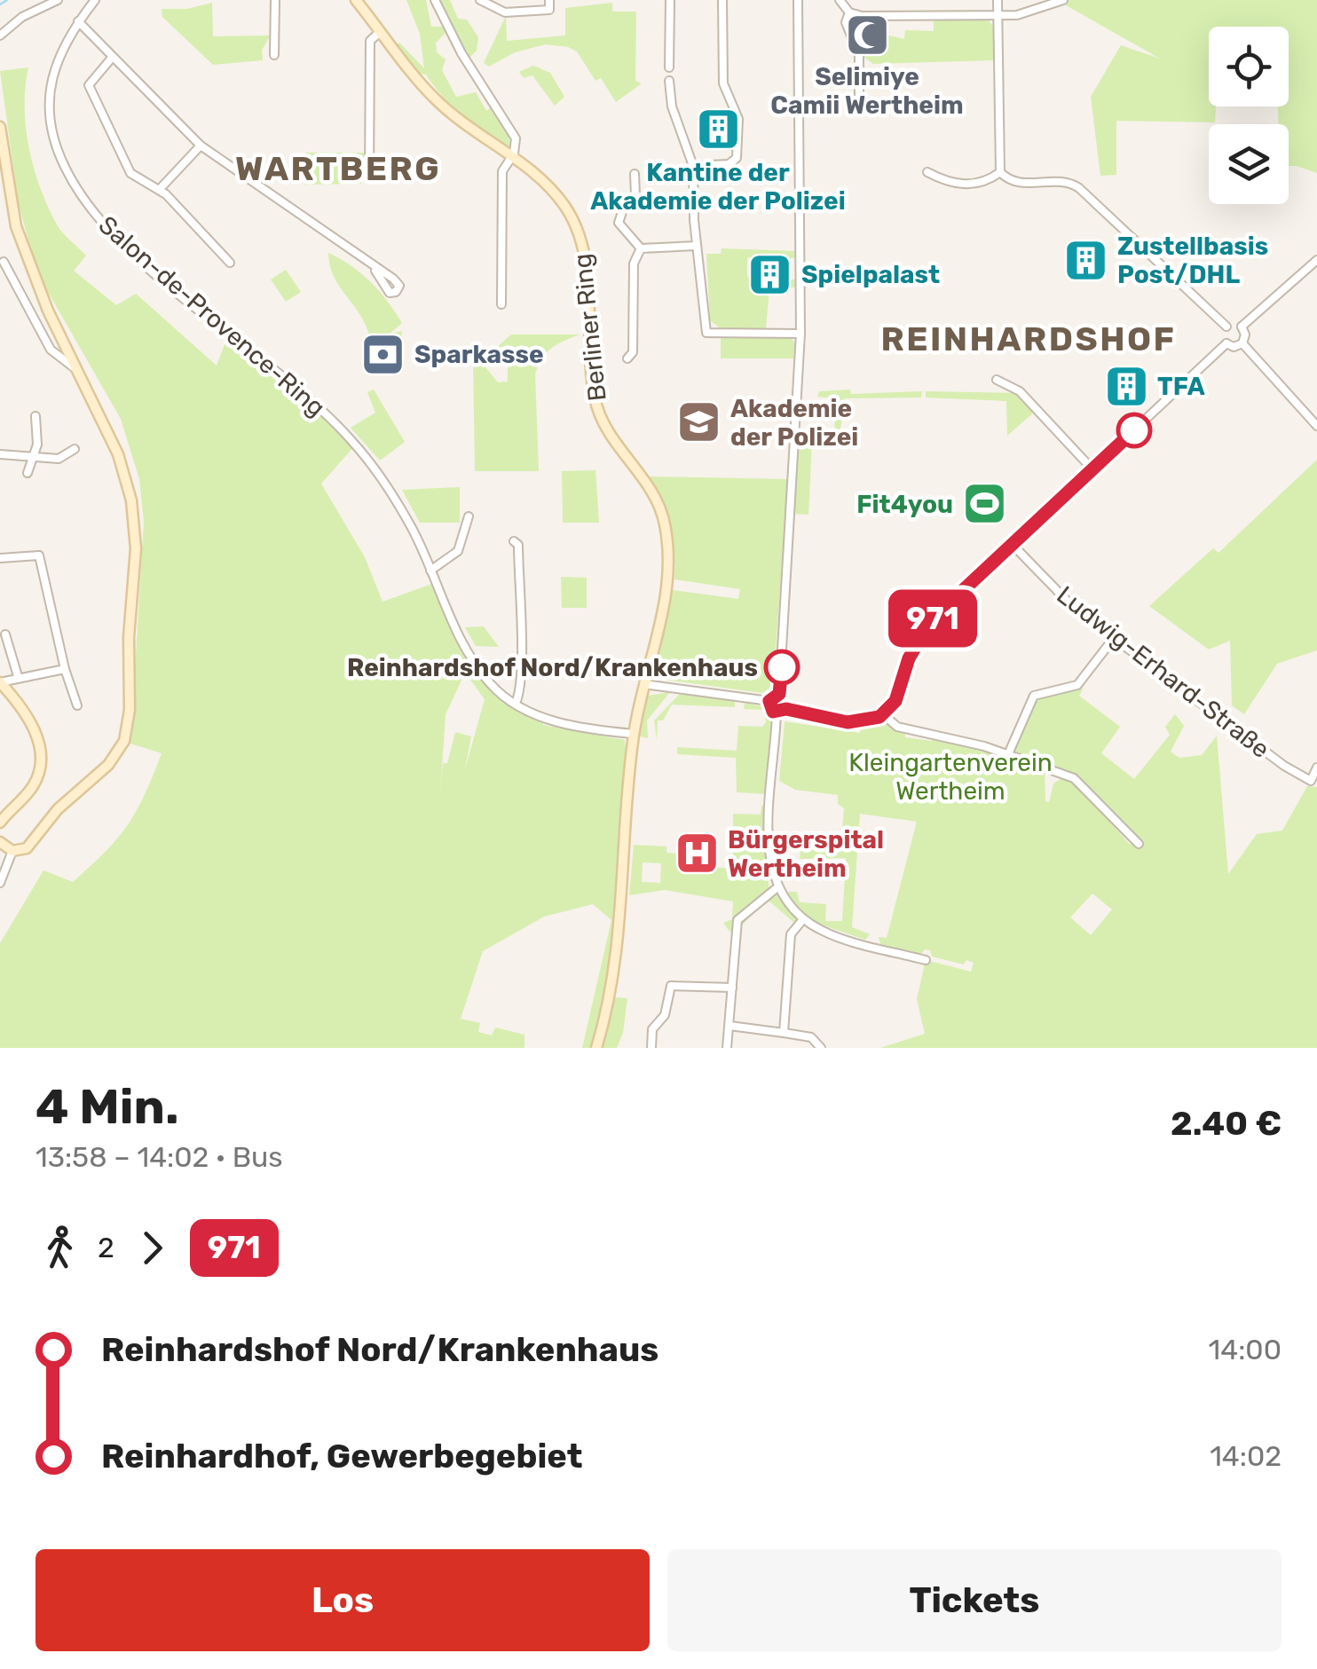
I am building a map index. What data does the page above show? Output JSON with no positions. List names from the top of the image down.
{
  "streets": {
    "street": ["Salon-de-Provence-Ring", "Berliner Ring", "Ludwig-Erhard-Straße"]
  },
  "crossings": [
    ["Salon-de-Provence-Ring", "Berliner Ring"]
  ],
  "districts": ["WARTBERG", "REINHARDSHOF"],
  "parks": ["Kleingartenverein Wertheim"],
  "places": {
    "mosque": ["Selimiye Camii Wertheim"],
    "building": [
      "Kantine der Akademie der Polizei",
      "Zustellbasis Post/DHL",
      "Spielpalast",
      "TFA"
    ],
    "bank": ["Sparkasse"],
    "school or university": ["Akademie der Polizei"],
    "sports": ["Fit4you"],
    "other": ["Reinhardshof Nord/Krankenhaus"],
    "hospital": ["Bürgerspital Wertheim"]
  },
  "lines": ["bus line 971"],
  "page": {
    "on_map": "971",
    "heading": ["4 Min.", "13:58 – 14:02 · Bus", "2.40 €"],
    "legs": ["2", "971"],
    "list": [
      {
        "name": "Reinhardshof Nord/Krankenhaus",
        "value": "14:00"
      },
      {
        "name": "Reinhardhof, Gewerbegebiet",
        "value": "14:02"
      }
    ],
    "buttons": ["Los", "Tickets"]
  }
}
